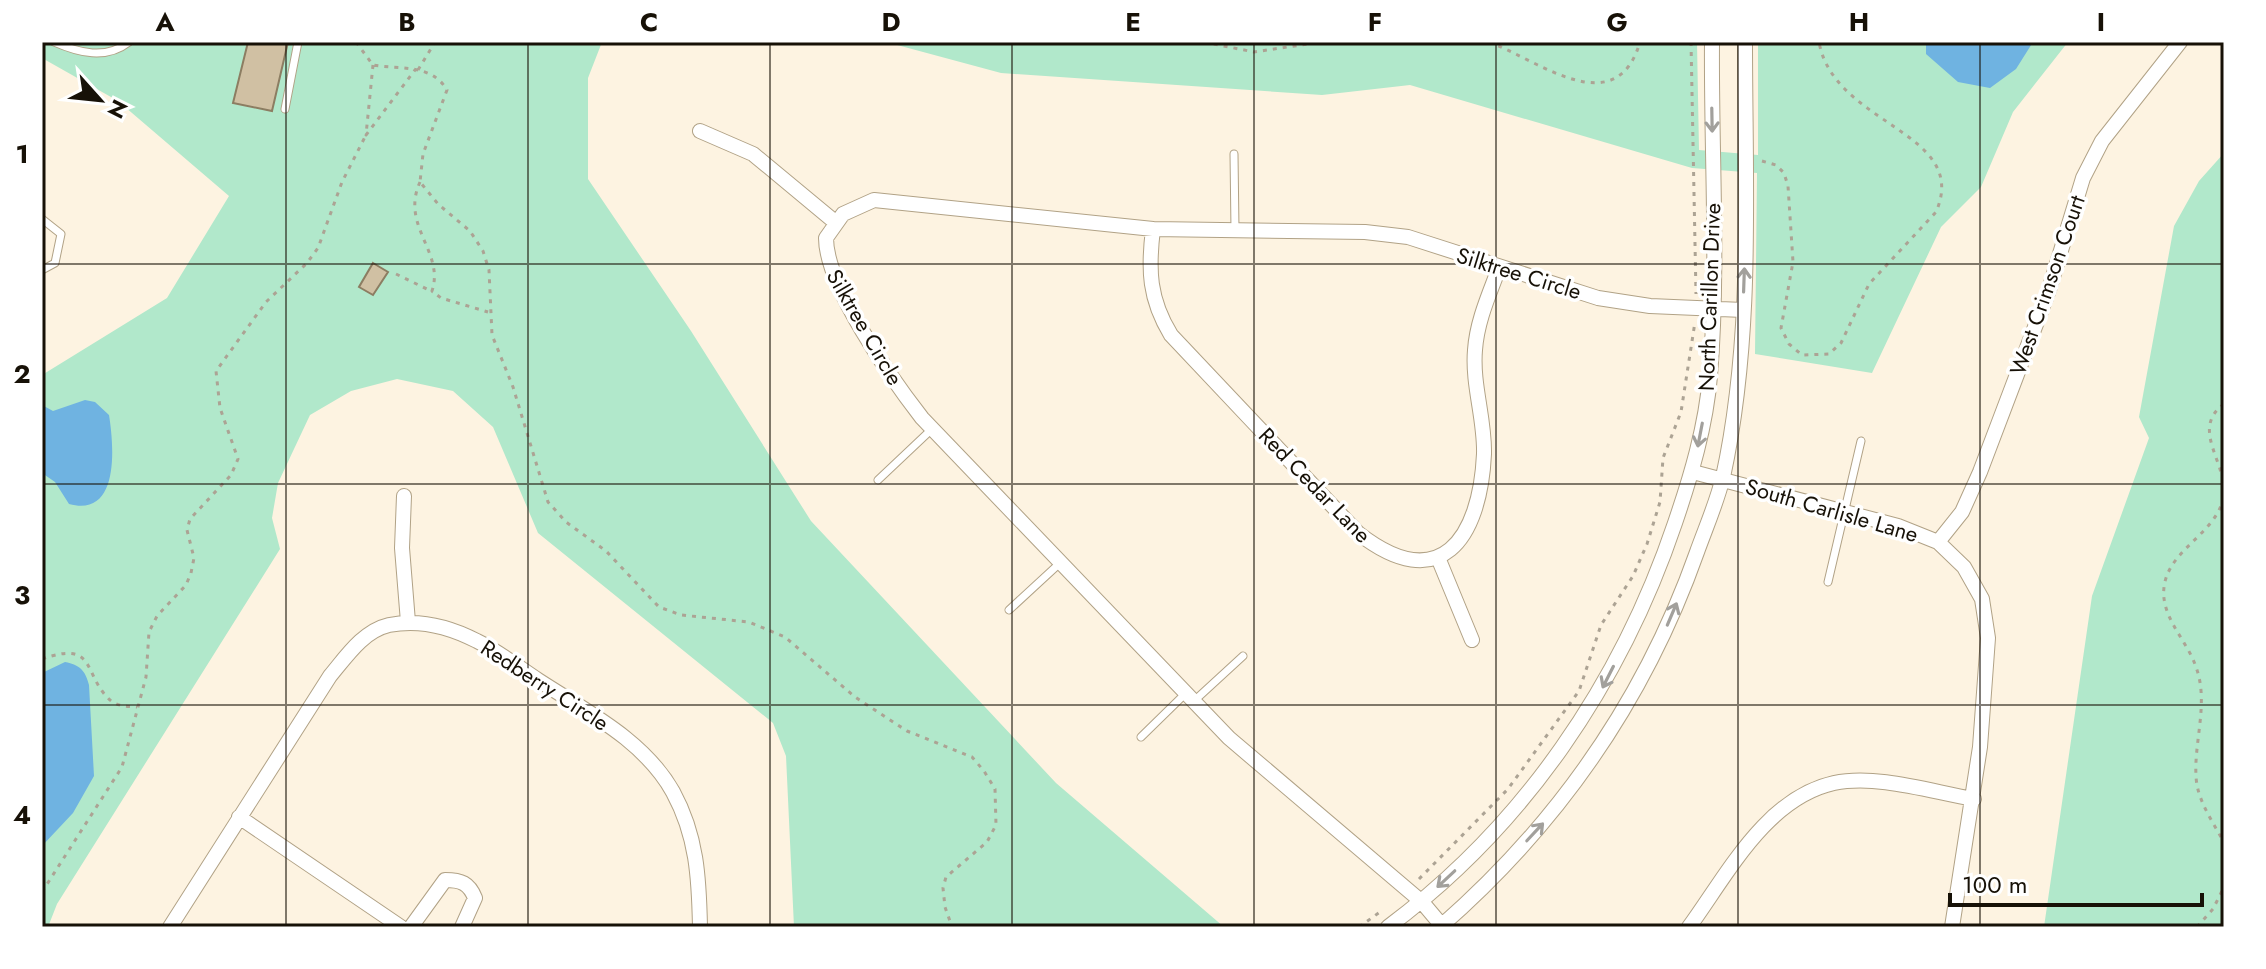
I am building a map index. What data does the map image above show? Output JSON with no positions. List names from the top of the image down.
{
  "streets": {
    "street": [
      "Silktree Circle",
      "West Crimson Court",
      "North Carillon Drive",
      "Red Cedar Lane",
      "South Carlisle Lane",
      "Redberry Circle"
    ]
  },
  "crossings": [
    ["Silktree Circle", "North Carillon Drive"],
    ["Silktree Circle", "Red Cedar Lane"],
    ["West Crimson Court", "South Carlisle Lane"],
    ["North Carillon Drive", "South Carlisle Lane"]
  ],
  "scale_bar": "100 m",
  "north": "bottom right",
  "grid": {
    "columns": [
      "A",
      "B",
      "C",
      "D",
      "E",
      "F",
      "G",
      "H",
      "I"
    ],
    "rows": [
      "1",
      "2",
      "3",
      "4"
    ]
  }
}
